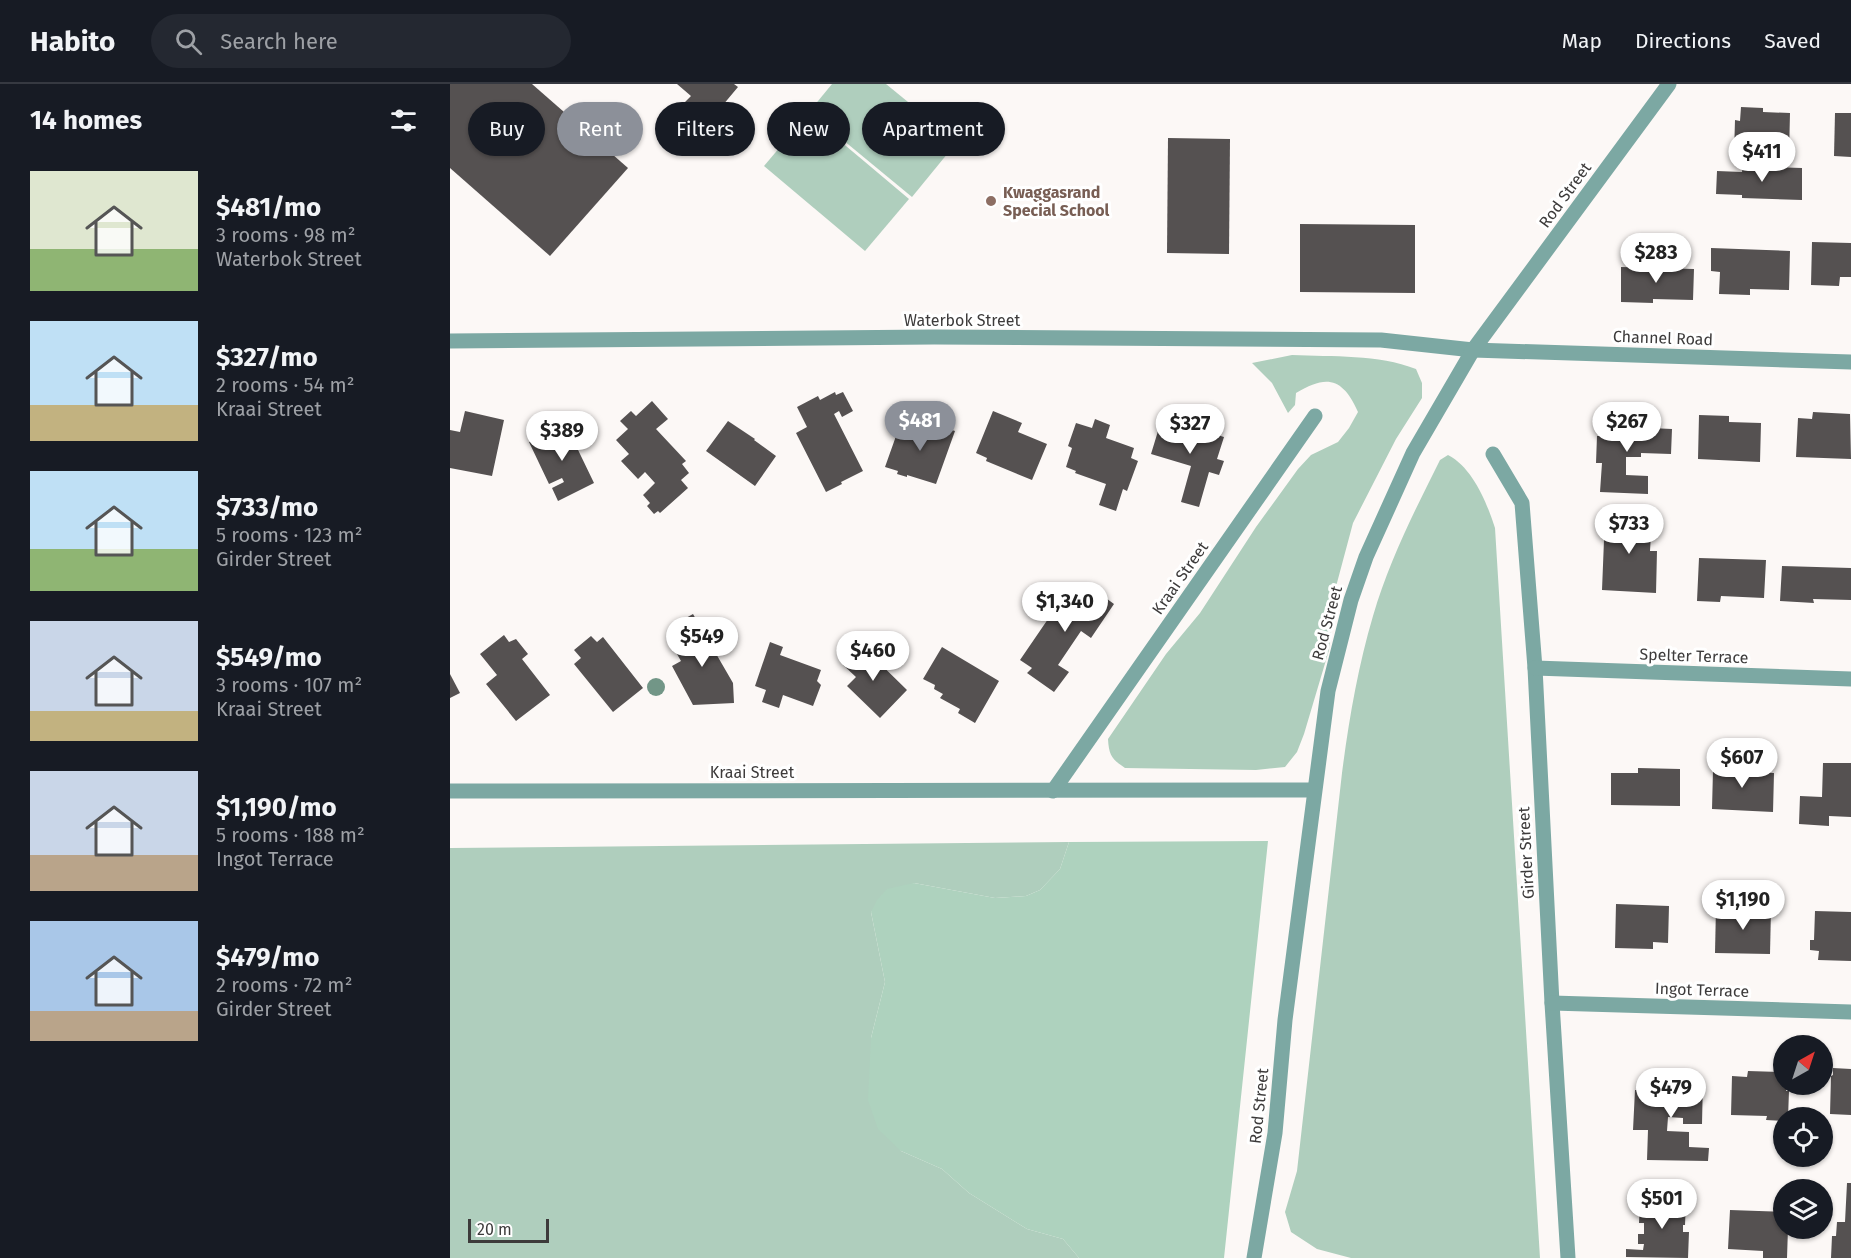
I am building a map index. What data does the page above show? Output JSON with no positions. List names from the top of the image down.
{
  "streets": {
    "street": [
      "Rod Street",
      "Waterbok Street",
      "Channel Road",
      "Kraai Street",
      "Spelter Terrace",
      "Girder Street",
      "Ingot Terrace"
    ]
  },
  "crossings": [
    ["Rod Street", "Waterbok Street"],
    ["Rod Street", "Channel Road"],
    ["Rod Street", "Kraai Street"],
    ["Waterbok Street", "Channel Road"],
    ["Spelter Terrace", "Girder Street"],
    ["Girder Street", "Ingot Terrace"]
  ],
  "places": ["Kwaggasrand Special School"],
  "scale_bar": "20 m",
  "north": "top right",
  "page": {
    "header": "Habito",
    "search": "Search here",
    "nav": ["Map", "Directions", "Saved"],
    "heading": "14 homes",
    "chip": [
      "Buy",
      "Rent",
      "Filters",
      "New",
      "Apartment"
    ],
    "price": [
      "$411",
      "$283",
      "$481",
      "$267",
      "$327",
      "$389",
      "$733",
      "$1,340",
      "$549",
      "$460",
      "$607",
      "$1,190",
      "$479",
      "$501"
    ],
    "list": [
      {
        "name": "$481/mo",
        "note": "3 rooms · 98 m² · Waterbok Street"
      },
      {
        "name": "$327/mo",
        "note": "2 rooms · 54 m² · Kraai Street"
      },
      {
        "name": "$733/mo",
        "note": "5 rooms · 123 m² · Girder Street"
      },
      {
        "name": "$549/mo",
        "note": "3 rooms · 107 m² · Kraai Street"
      },
      {
        "name": "$1,190/mo",
        "note": "5 rooms · 188 m² · Ingot Terrace"
      },
      {
        "name": "$479/mo",
        "note": "2 rooms · 72 m² · Girder Street"
      }
    ],
    "scale": "20 m"
  }
}
